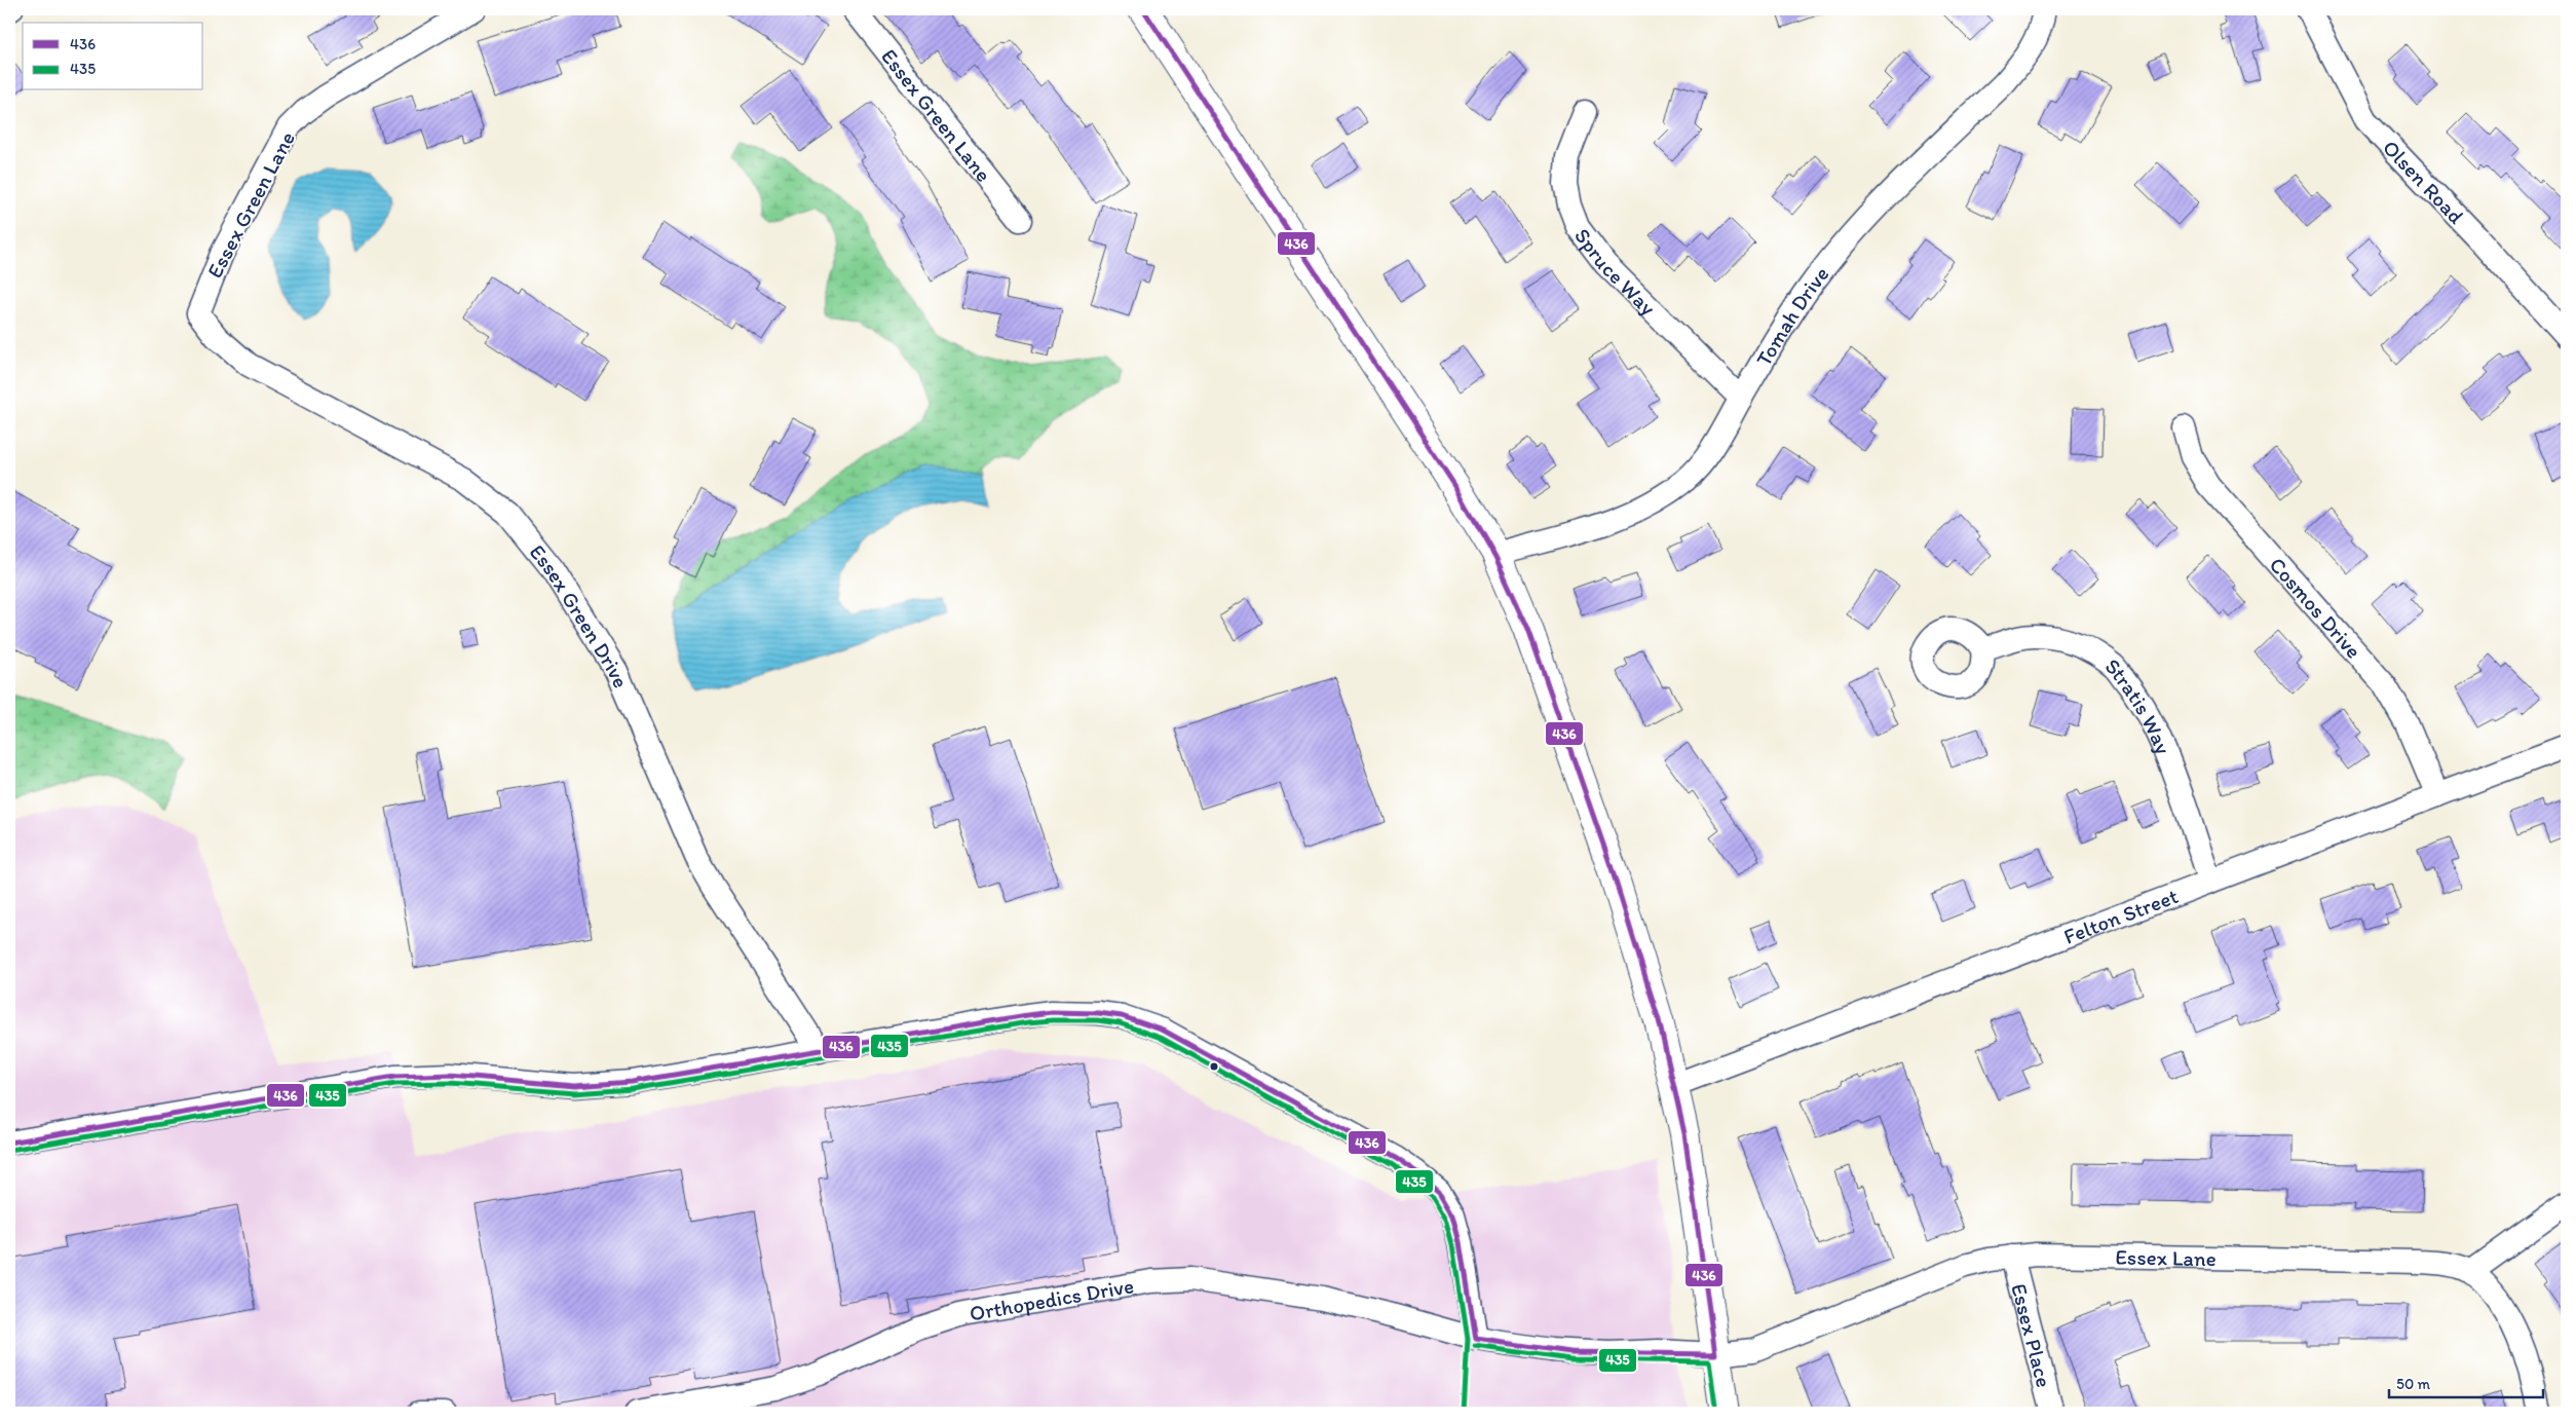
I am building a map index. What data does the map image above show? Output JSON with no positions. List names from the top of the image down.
{
  "streets": {
    "street": [
      "Essex Green Lane",
      "Olsen Road",
      "Spruce Way",
      "Tomah Drive",
      "Cosmos Drive",
      "Essex Green Drive",
      "Stratis Way",
      "Felton Street",
      "Essex Lane",
      "Orthopedics Drive",
      "Essex Place"
    ]
  },
  "crossings": [
    ["Essex Green Lane", "Essex Green Drive"],
    ["Spruce Way", "Tomah Drive"],
    ["Cosmos Drive", "Felton Street"],
    ["Stratis Way", "Felton Street"],
    ["Essex Lane", "Orthopedics Drive"],
    ["Essex Lane", "Essex Place"]
  ],
  "lines": ["transit line 436", "transit line 435"],
  "legend": ["436", "435"],
  "scale_bar": "50 m"
}
